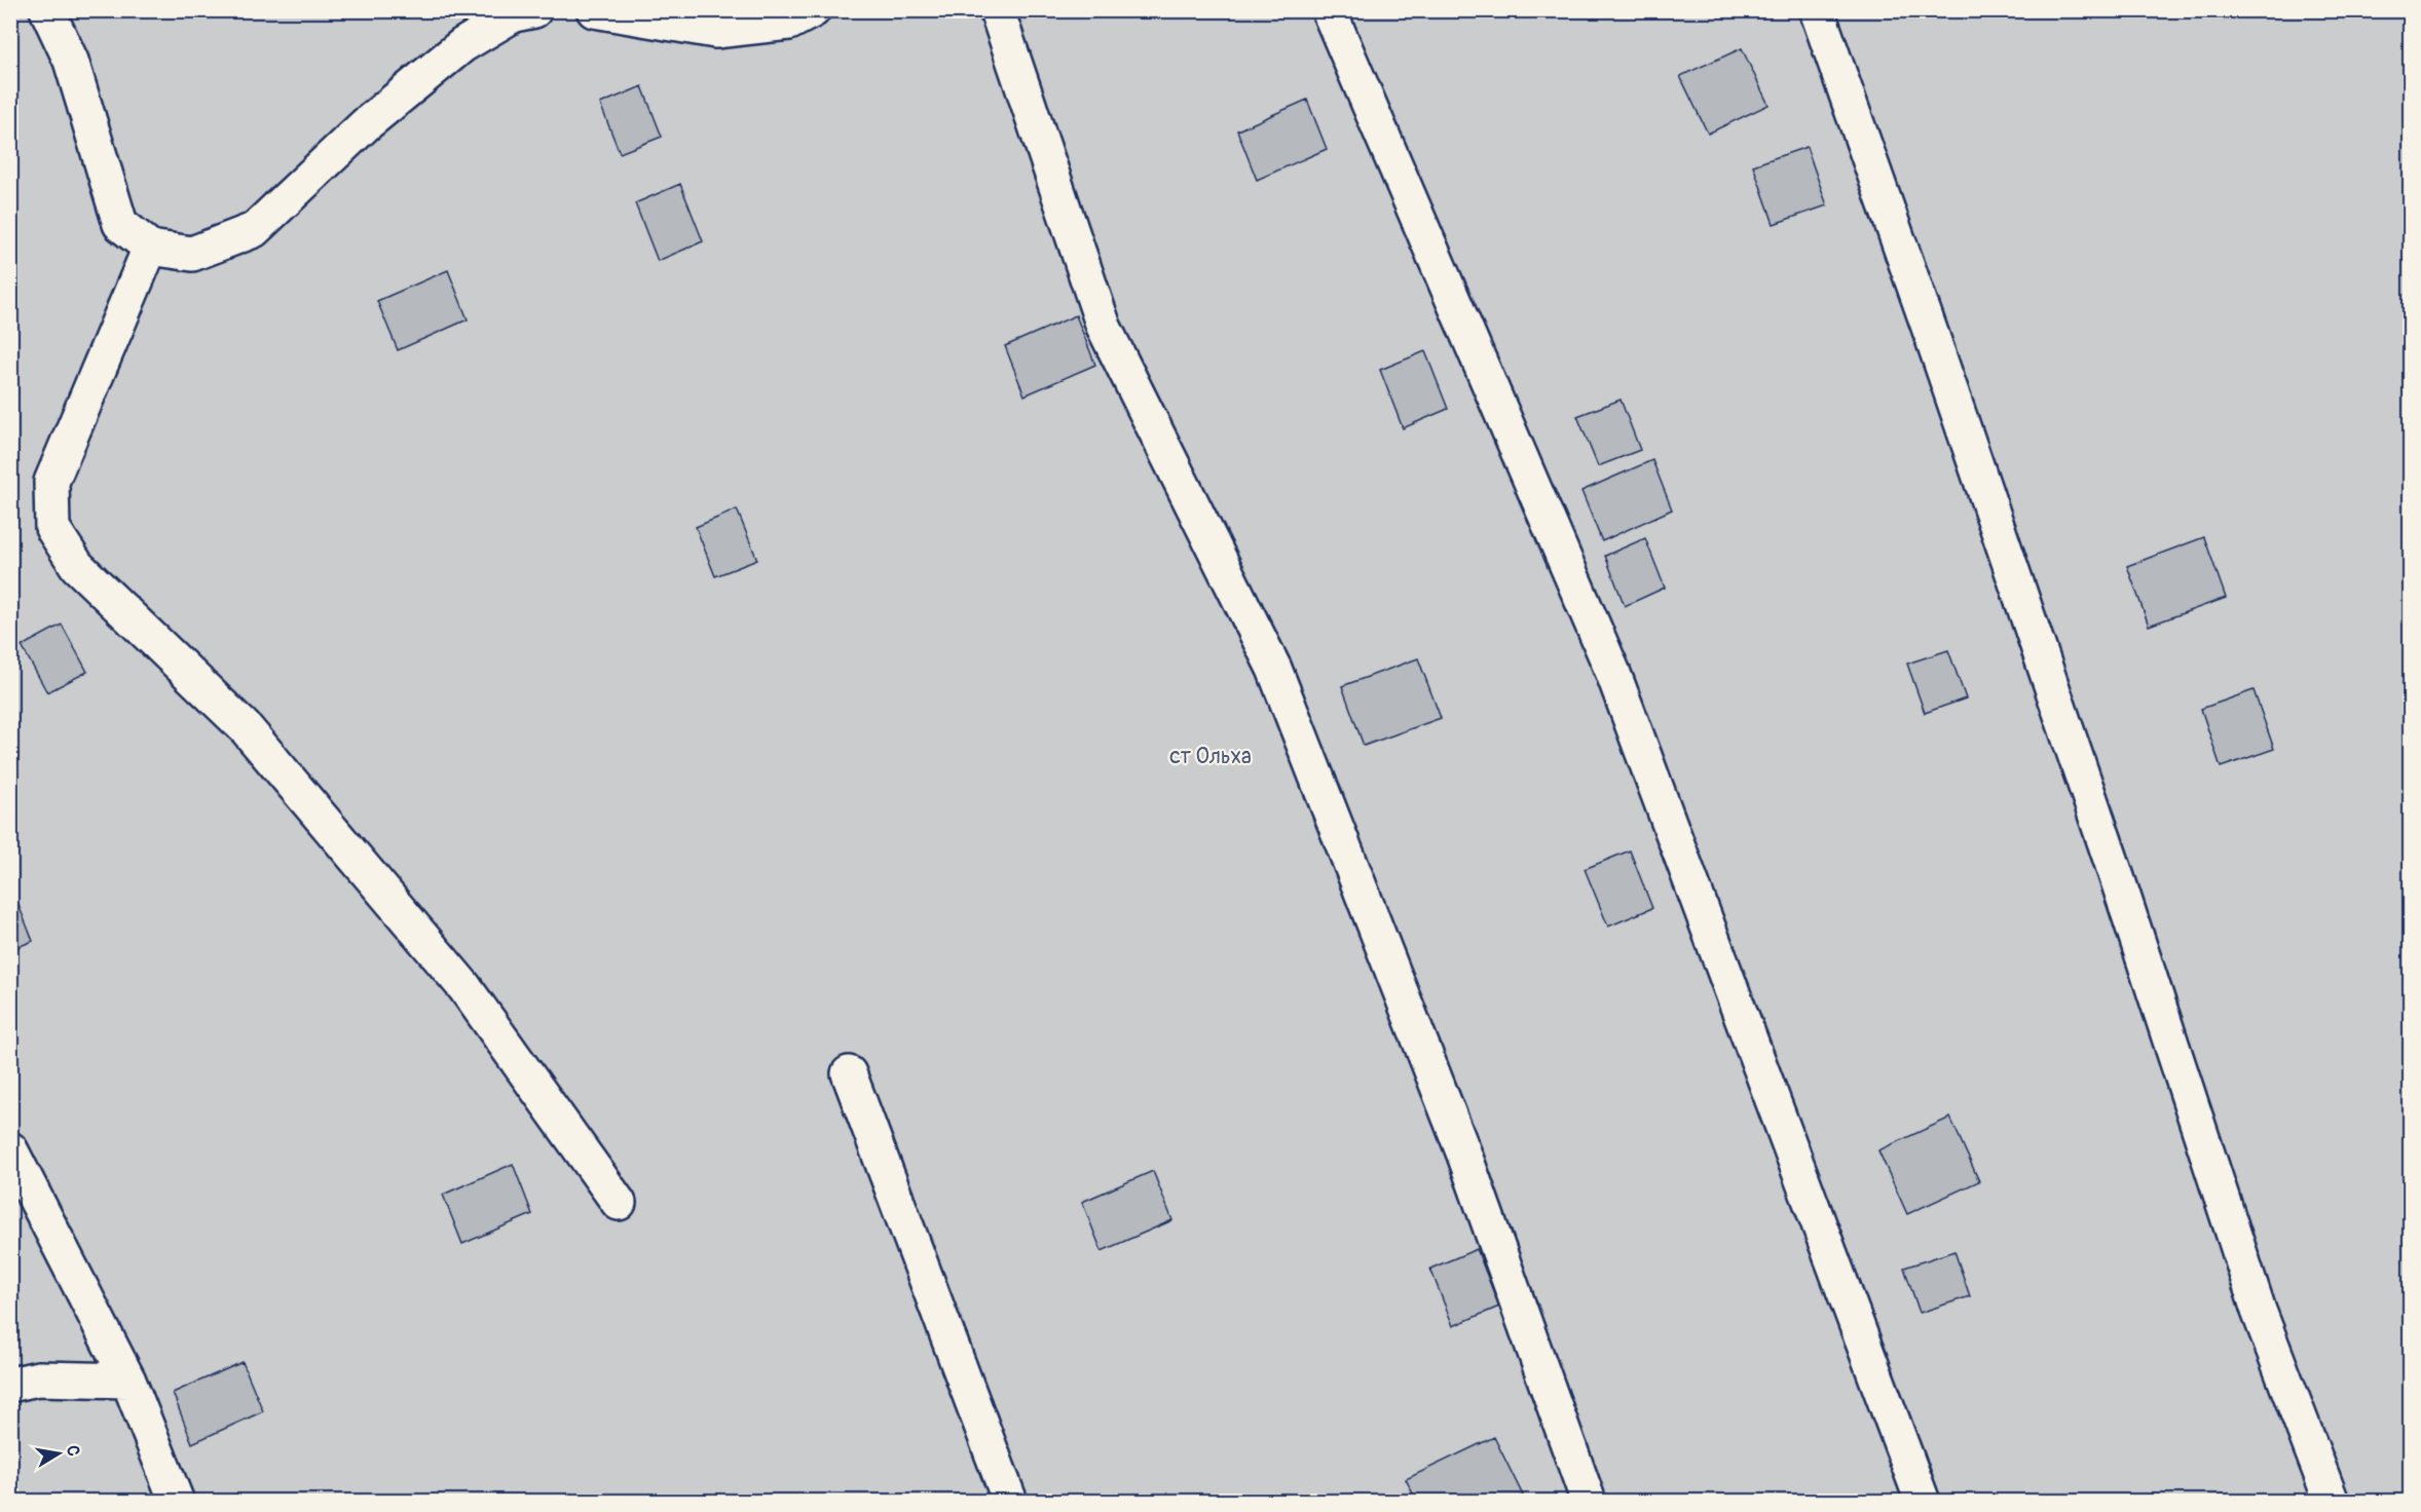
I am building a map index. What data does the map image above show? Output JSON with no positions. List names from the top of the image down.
{
  "parks": ["ст Ольха"],
  "north": "right"
}
